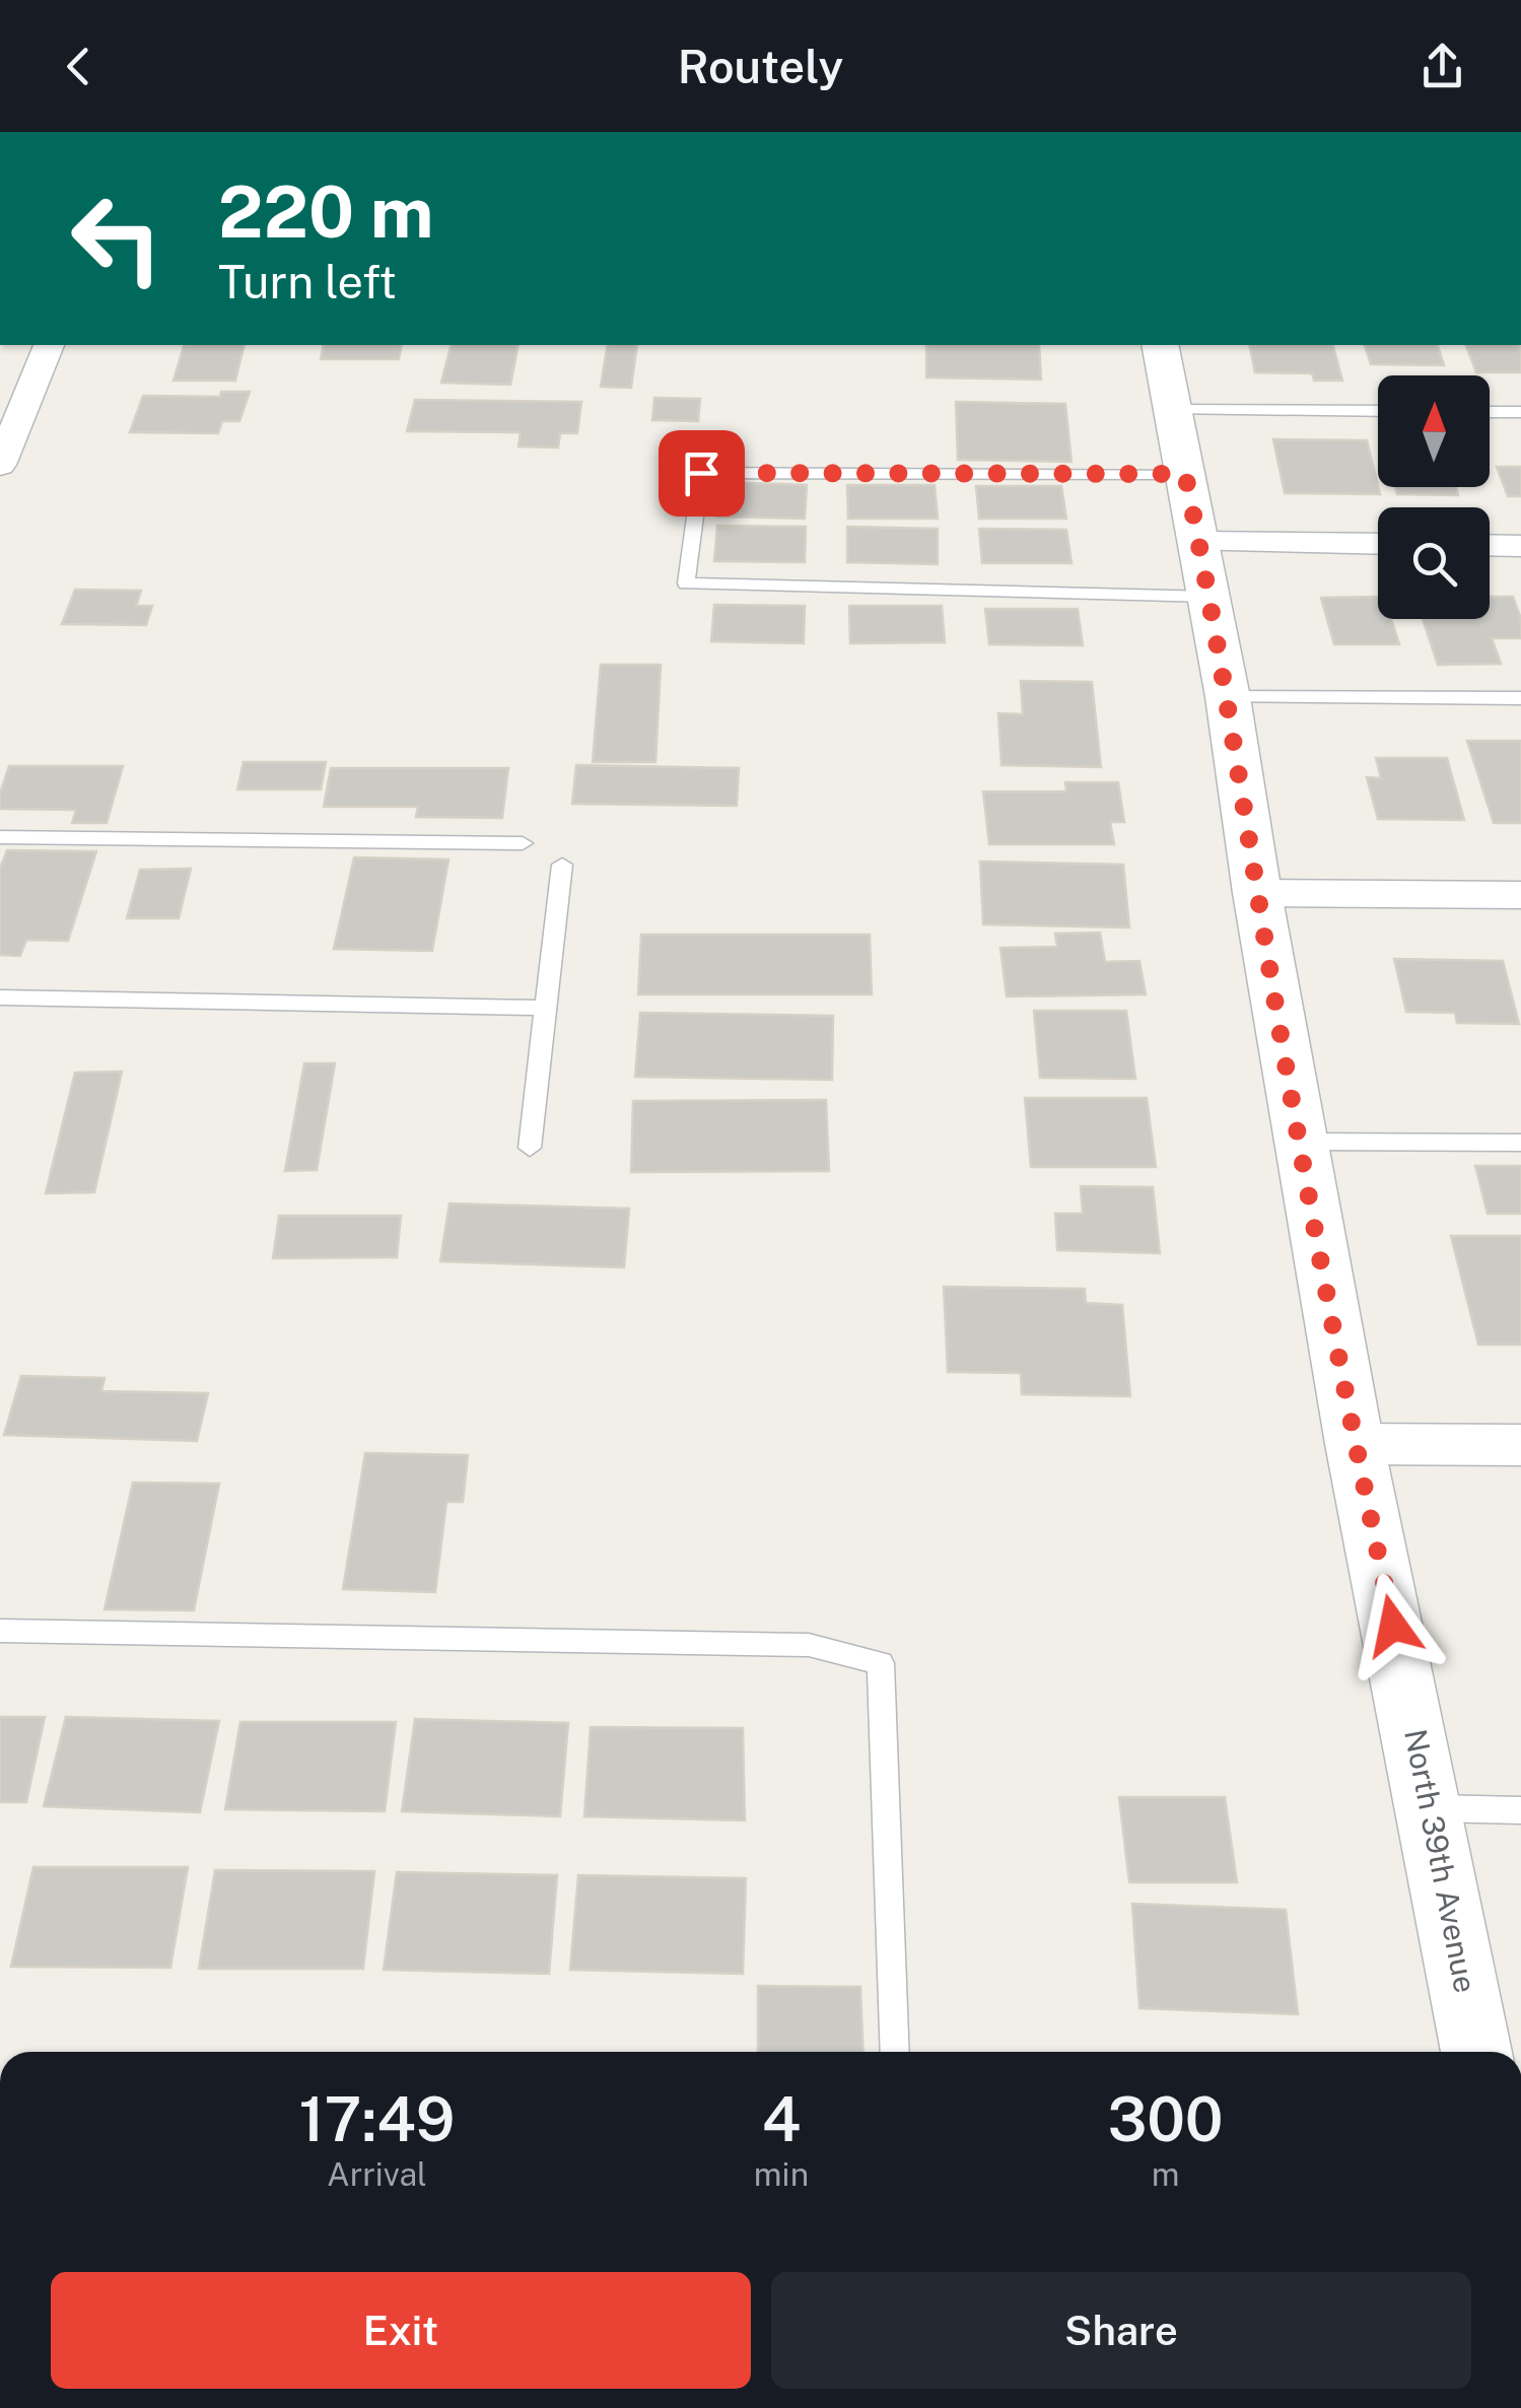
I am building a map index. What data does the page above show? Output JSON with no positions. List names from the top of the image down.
{
  "streets": {
    "street": ["North 39th Avenue"]
  },
  "north": "top",
  "page": {
    "header": "Routely",
    "turn": ["220 m", "Turn left"],
    "eta": [
      "17:49",
      "Arrival",
      "4",
      "min",
      "300",
      "m"
    ],
    "buttons": ["Exit", "Share"]
  }
}
